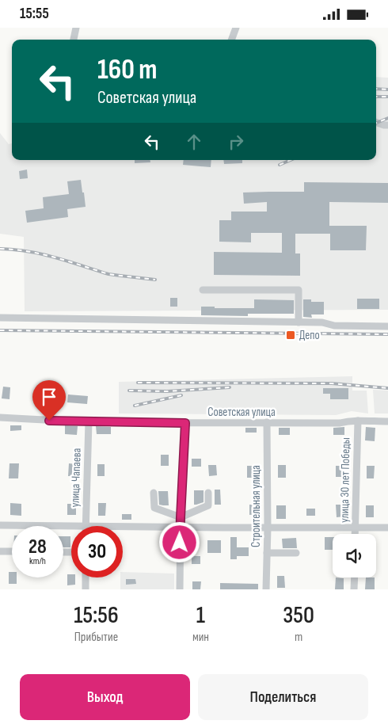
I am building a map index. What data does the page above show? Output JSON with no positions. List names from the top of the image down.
{
  "streets": {
    "street": [
      "Советская улица",
      "улица Чапаева",
      "улица 30 лет Победы",
      "Строительная улица"
    ]
  },
  "crossings": [
    ["Советская улица", "улица Чапаева"],
    ["Советская улица", "улица 30 лет Победы"],
    ["Советская улица", "Строительная улица"]
  ],
  "places": {
    "transit": ["Депо"]
  },
  "page": {
    "status": "15:55",
    "turn": ["160 m", "Советская улица"],
    "speed": "28 km/h",
    "limit": "30",
    "eta": [
      "15:56",
      "Прибытие",
      "1",
      "мин",
      "350",
      "m"
    ],
    "buttons": ["Выход", "Поделиться"]
  }
}
